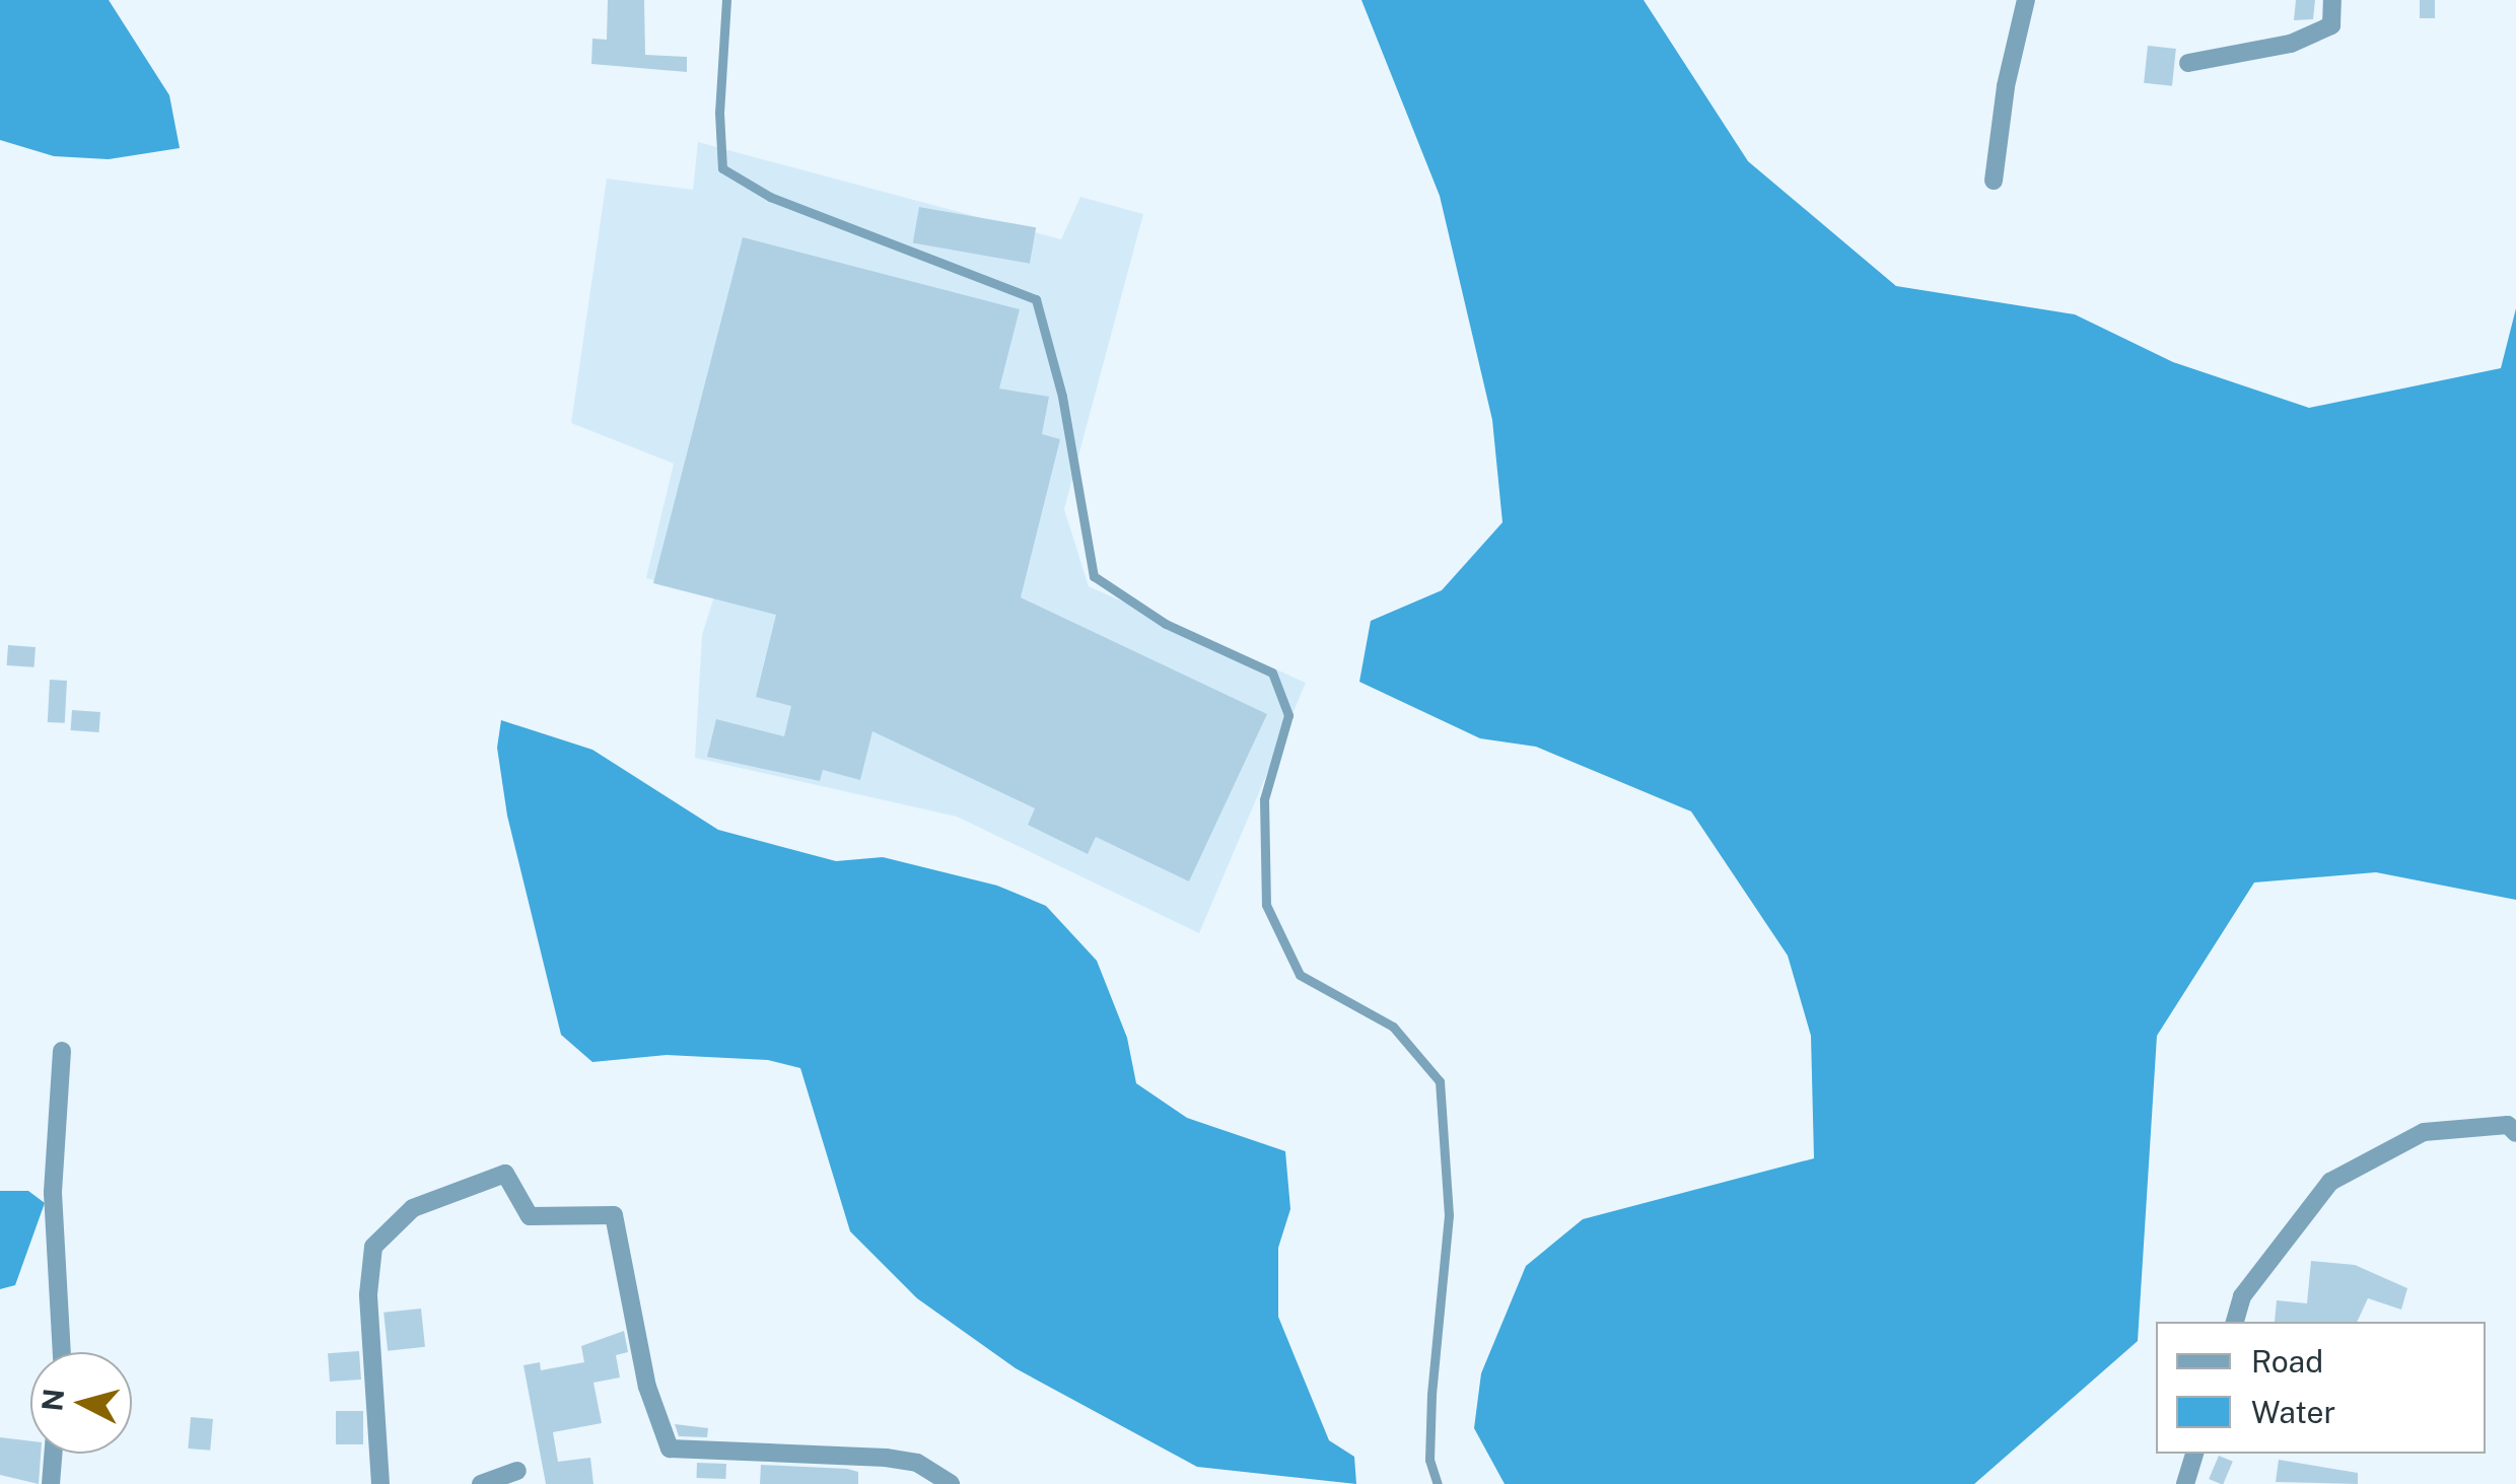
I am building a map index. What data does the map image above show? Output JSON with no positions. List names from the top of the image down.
{
  "legend": ["Road", "Water"],
  "north": "left"
}
